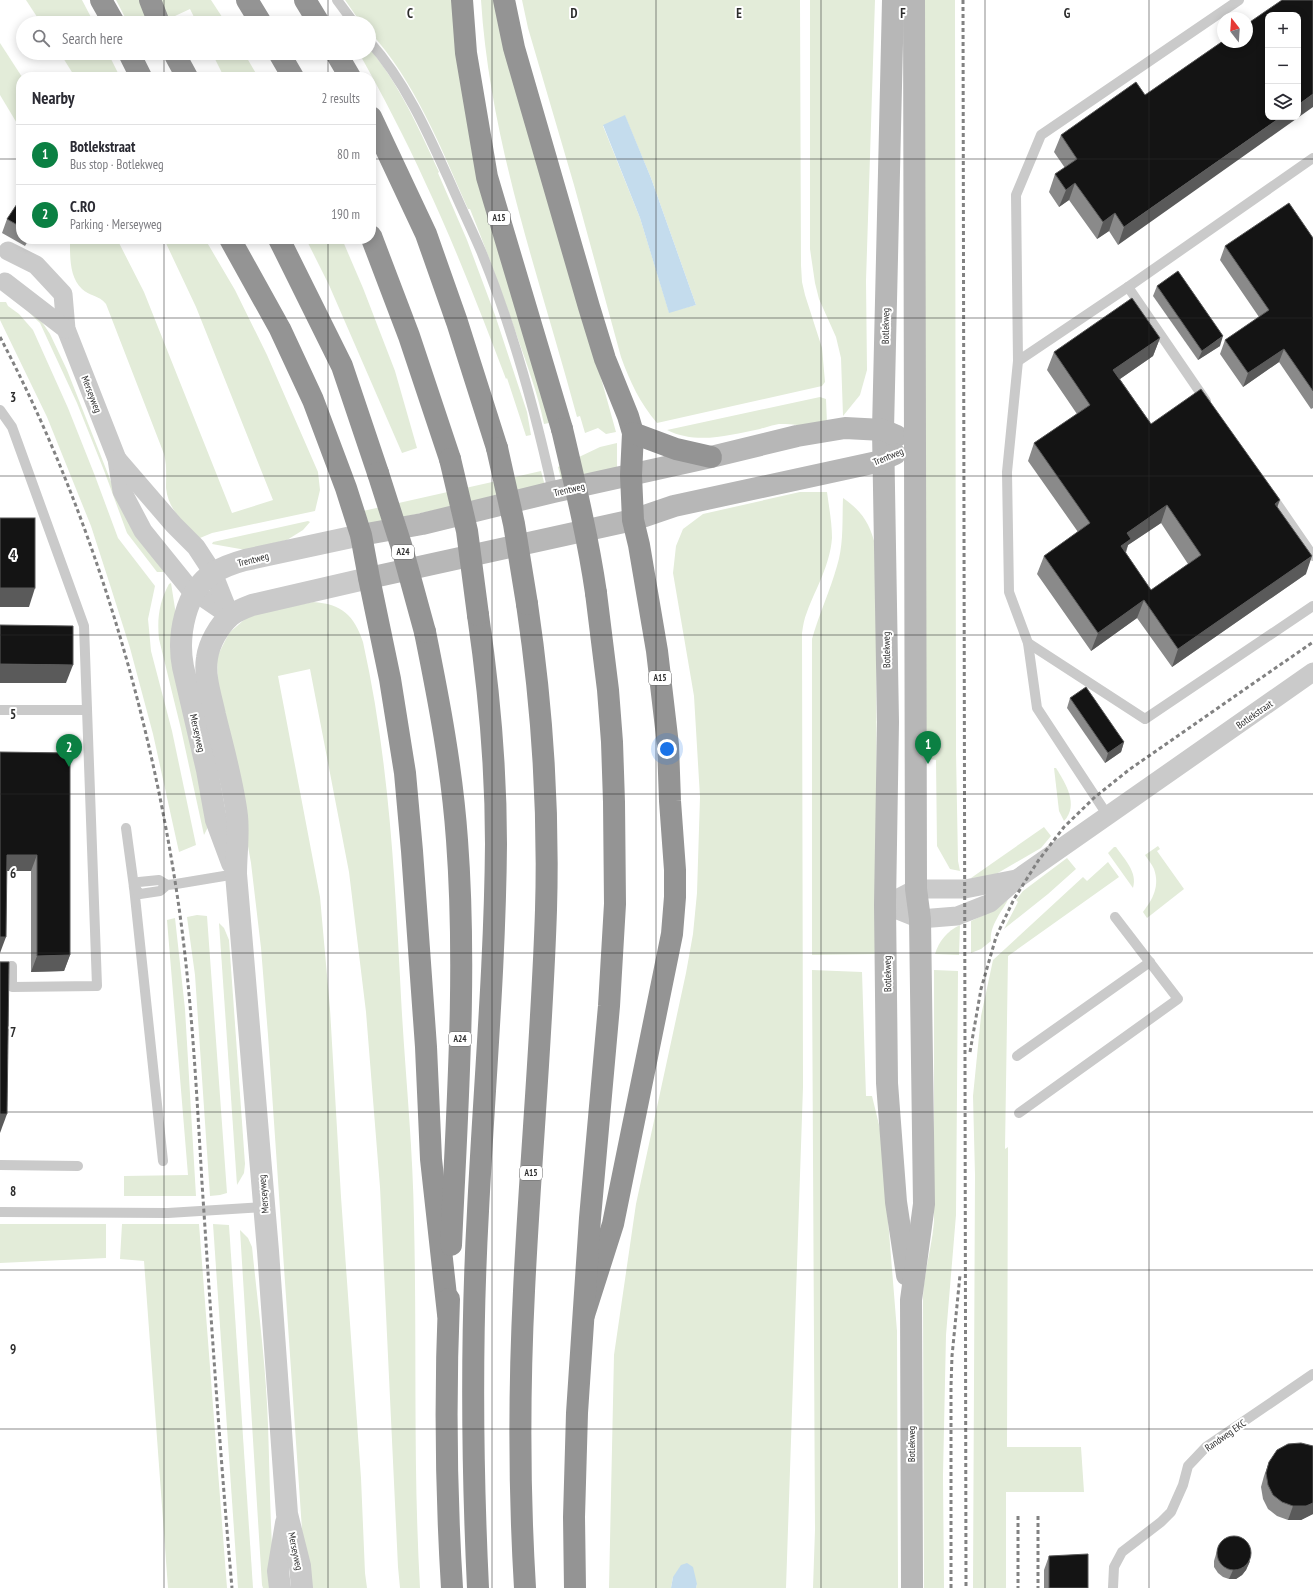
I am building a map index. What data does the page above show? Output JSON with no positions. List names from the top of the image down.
{
  "streets": {
    "highway": ["A15", "A24"],
    "main road": ["Botlekweg", "Trentweg"],
    "street": ["Merseyweg", "Botlekstraat"],
    "lane": ["Randweg EKC"]
  },
  "crossings": [
    ["A15", "Trentweg"],
    ["Botlekweg", "Trentweg"],
    ["Botlekweg", "Botlekstraat"],
    ["Merseyweg", "Trentweg"]
  ],
  "north": "top",
  "page": {
    "map_buttons": ["+", "−"],
    "search": "Search here",
    "heading": ["Nearby", "2 results"],
    "list": [
      {
        "mark": "1",
        "name": "Botlekstraat",
        "note": "Bus stop · Botlekweg",
        "value": "80 m"
      },
      {
        "mark": "2",
        "name": "C.RO",
        "note": "Parking · Merseyweg",
        "value": "190 m"
      }
    ],
    "pins": ["1", "2"]
  },
  "grid": {
    "columns": [
      "C",
      "D",
      "E",
      "F",
      "G"
    ],
    "rows": [
      "3",
      "4",
      "5",
      "6",
      "7",
      "8",
      "9"
    ]
  }
}
